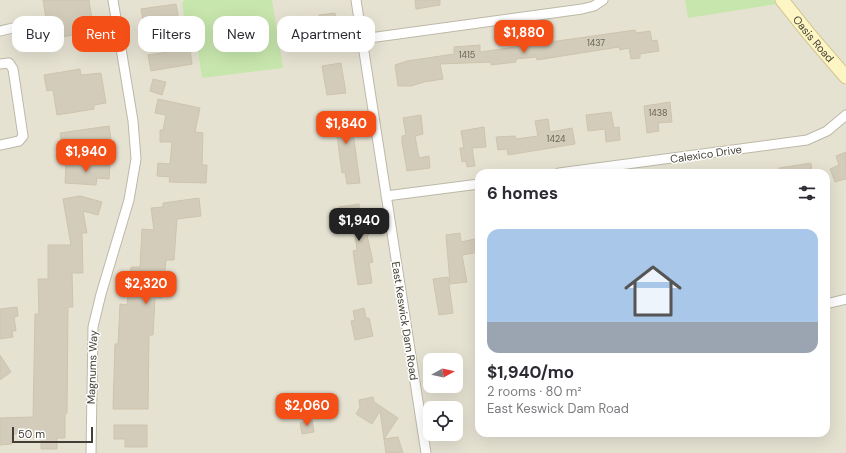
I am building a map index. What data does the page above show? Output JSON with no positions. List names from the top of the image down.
{
  "streets": {
    "main road": ["Oasis Road"],
    "street": ["Calexico Drive", "East Keswick Dam Road", "Magnums Way"]
  },
  "house_numbers": [
    "1437",
    "1415",
    "1438",
    "1424"
  ],
  "scale_bar": "50 m",
  "north": "right",
  "page": {
    "chip": [
      "Buy",
      "Rent",
      "Filters",
      "New",
      "Apartment"
    ],
    "price": [
      "$1,880",
      "$1,840",
      "$1,940",
      "$1,940",
      "$2,320",
      "$2,060"
    ],
    "heading": "6 homes",
    "list": [
      {
        "name": "$1,940/mo",
        "note": "2 rooms · 80 m² · East Keswick Dam Road"
      }
    ],
    "scale": "50 m"
  }
}
